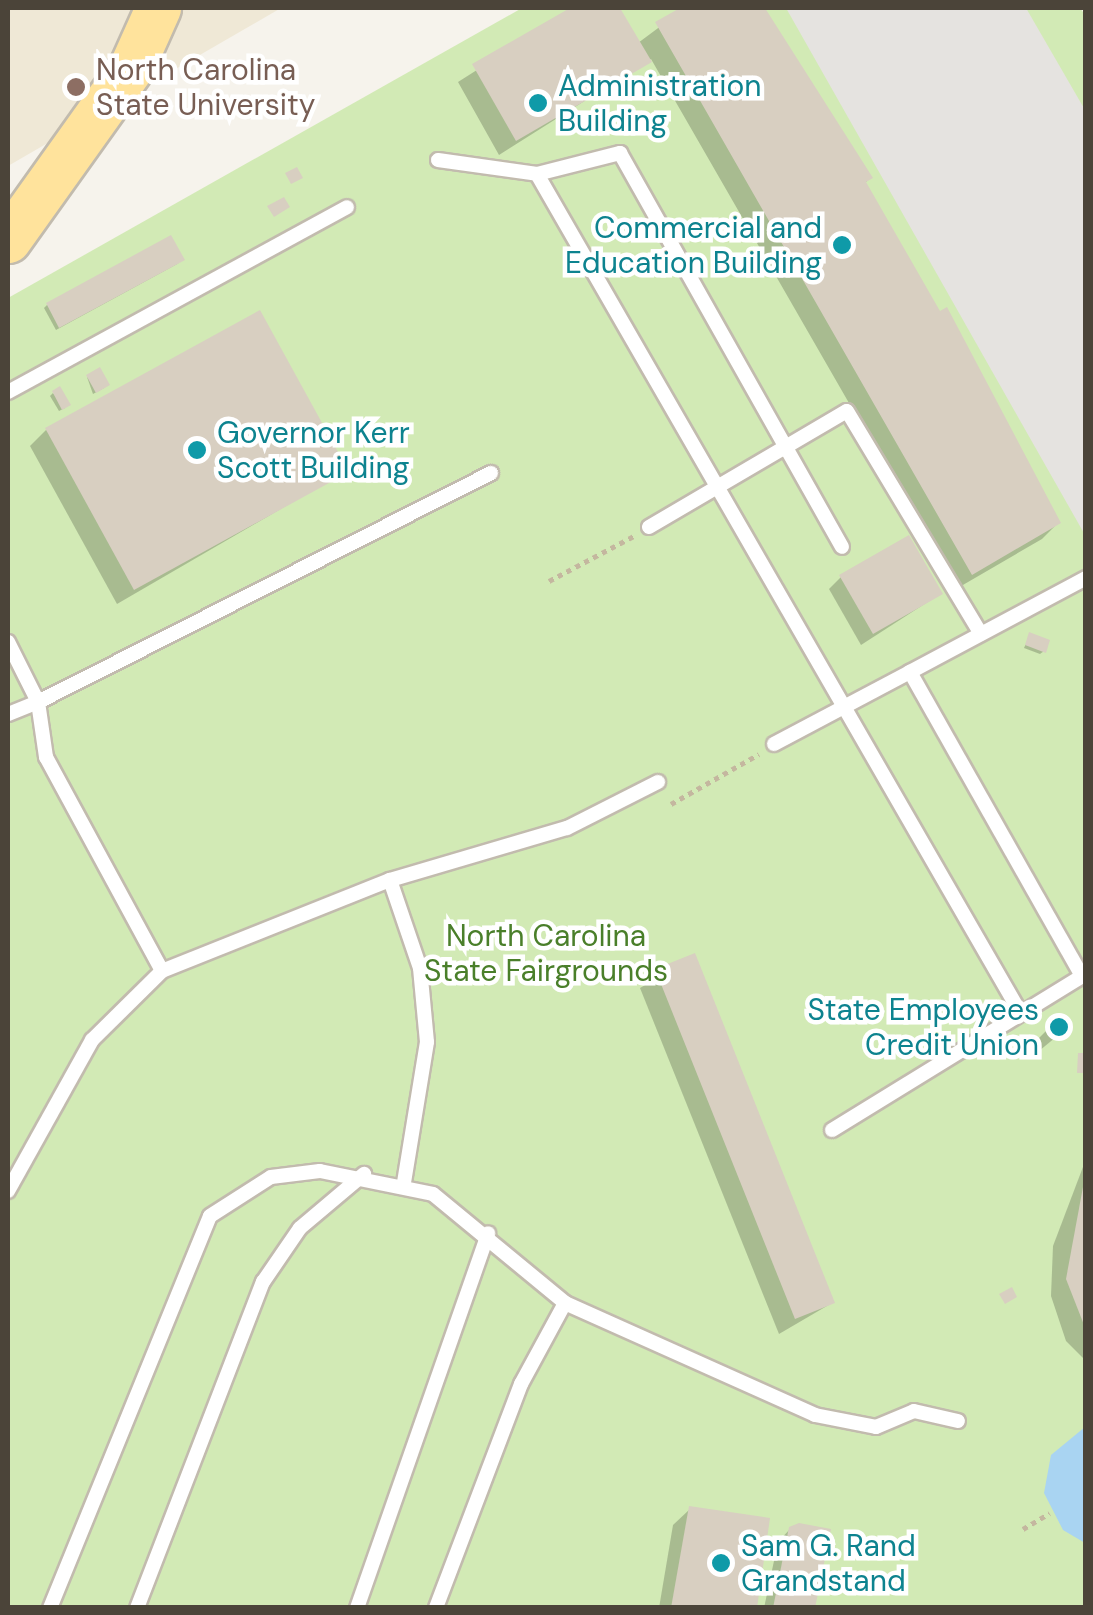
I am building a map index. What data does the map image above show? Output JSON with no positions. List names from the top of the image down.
{
  "parks": ["North Carolina State Fairgrounds"],
  "places": [
    "North Carolina State University",
    "Administration Building",
    "Commercial and Education Building",
    "Governor Kerr Scott Building",
    "State Employees Credit Union",
    "Sam G. Rand Grandstand"
  ]
}
